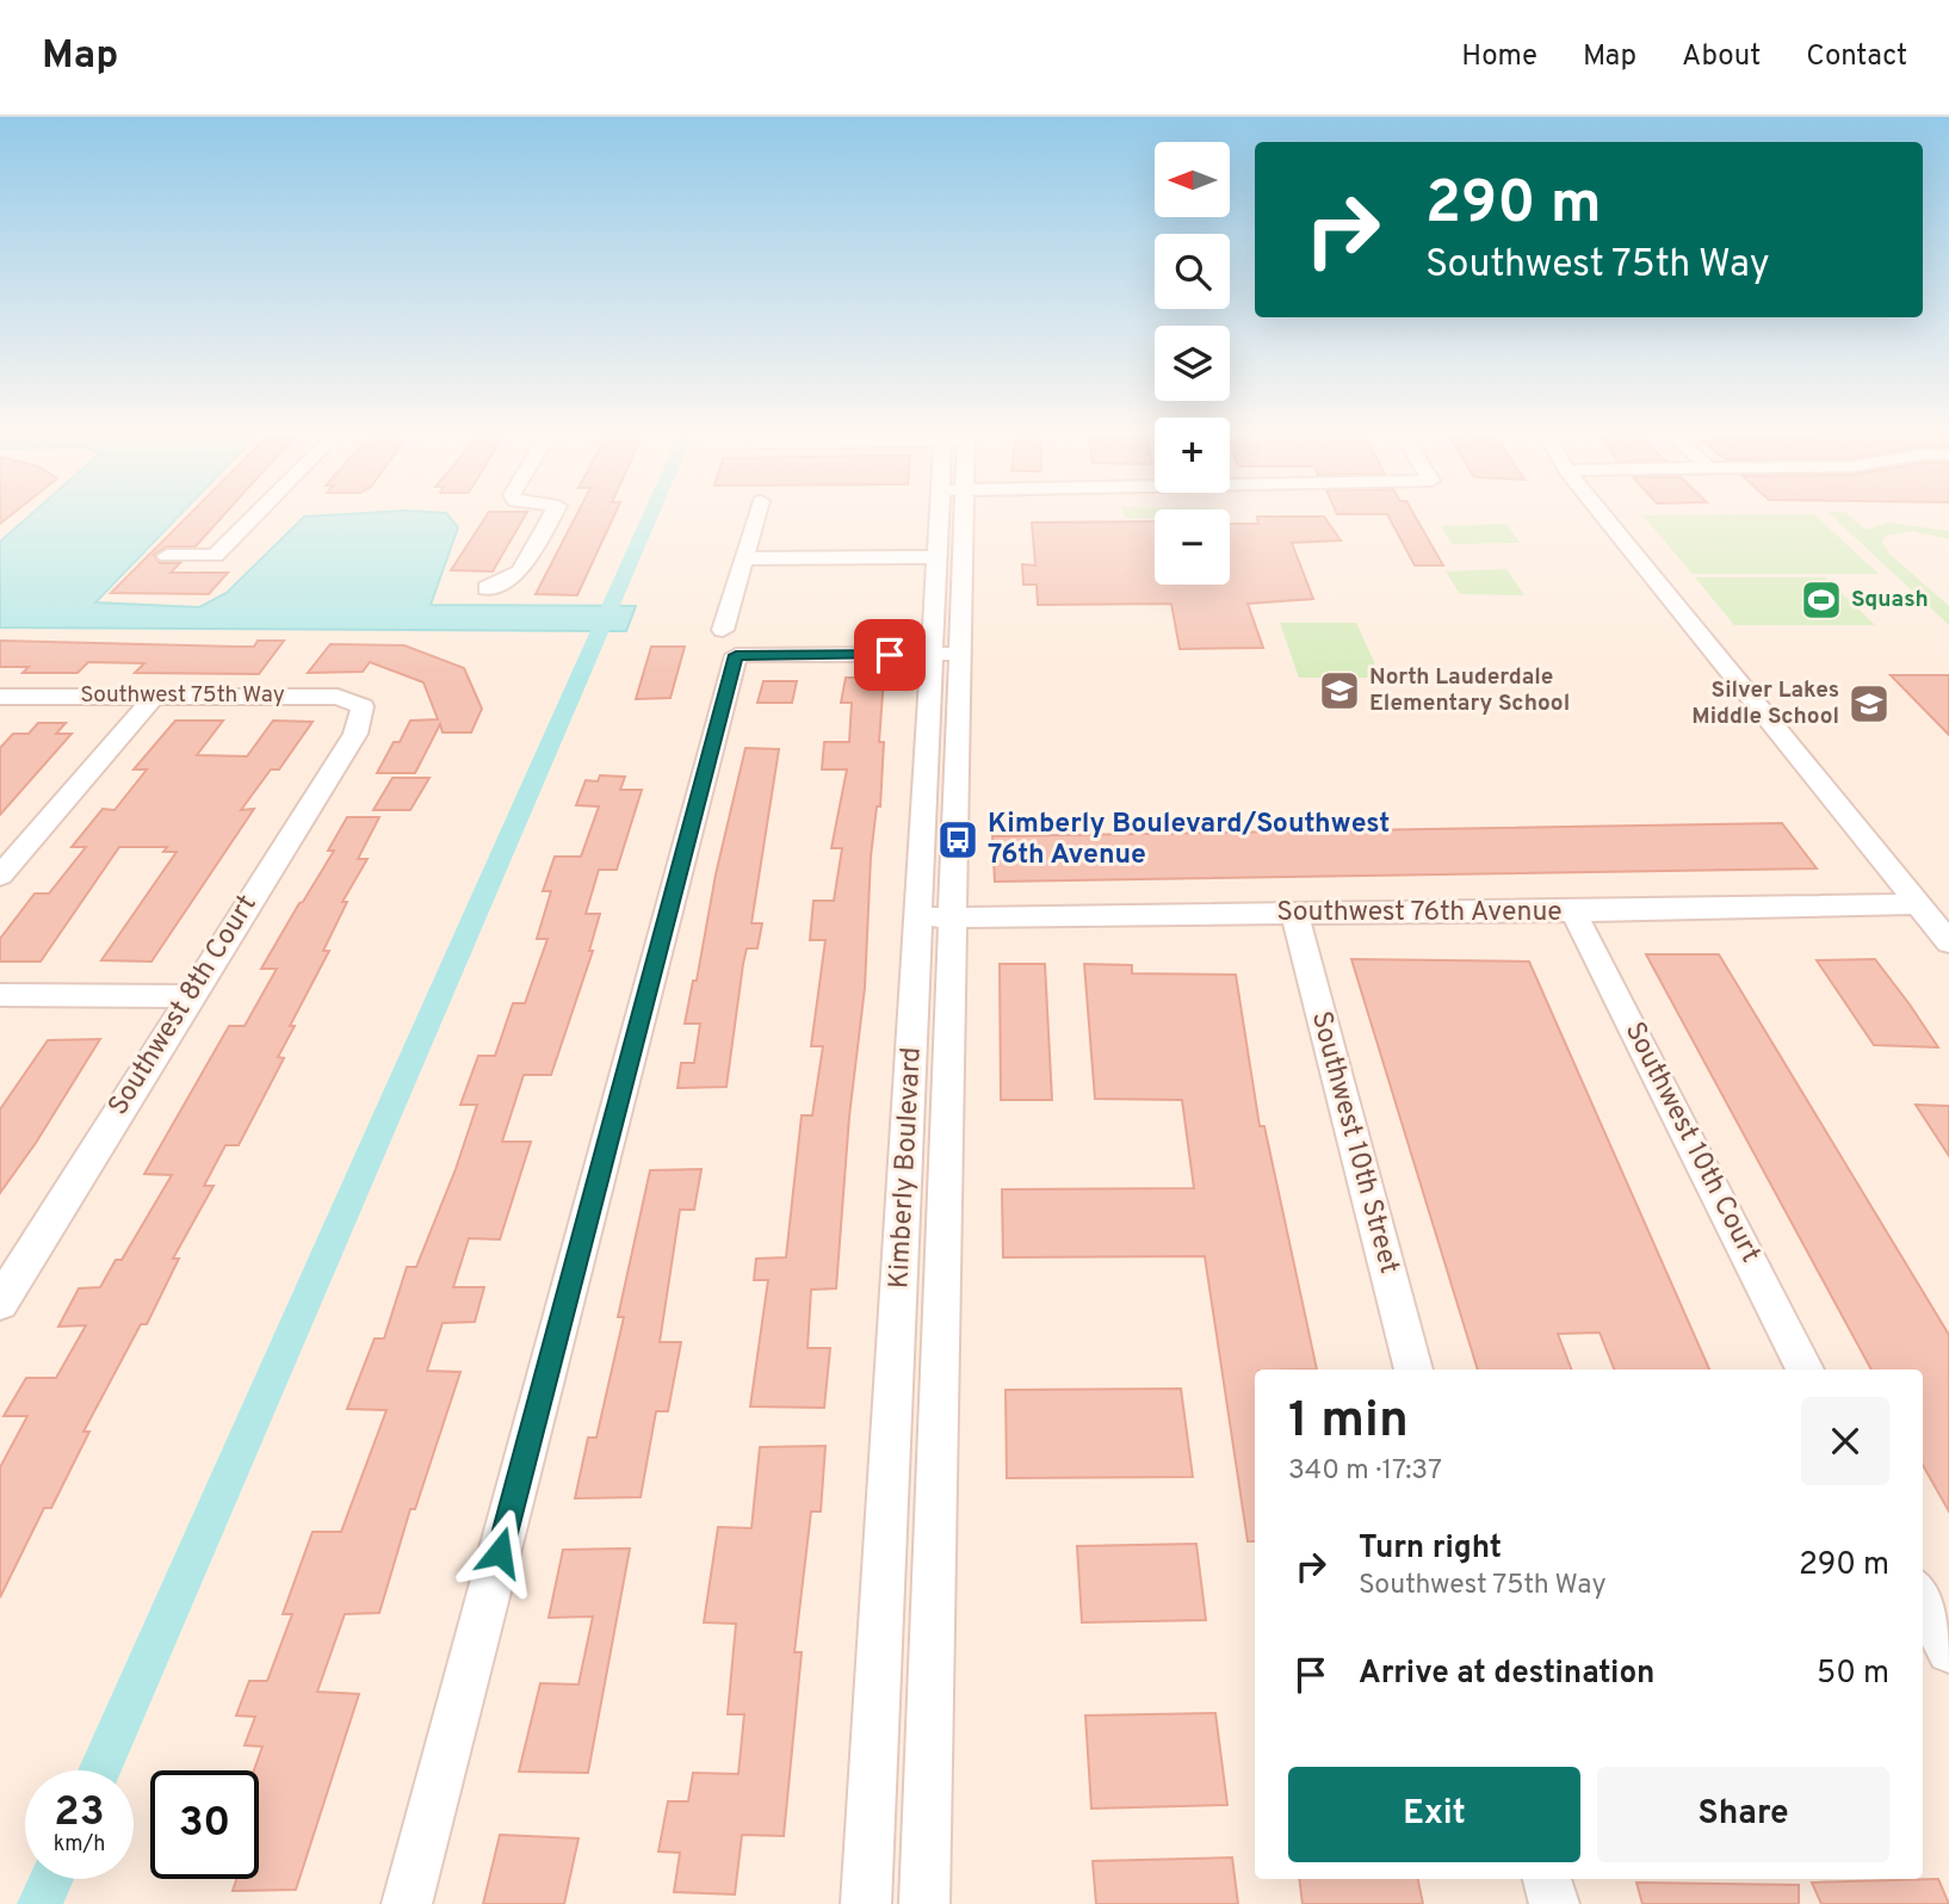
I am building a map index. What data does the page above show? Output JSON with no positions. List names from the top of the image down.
{
  "streets": {
    "street": [
      "Southwest 75th Way",
      "Southwest 76th Avenue",
      "Southwest 8th Court",
      "Southwest 10th Street",
      "Southwest 10th Court",
      "Kimberly Boulevard"
    ]
  },
  "crossings": [
    ["Southwest 75th Way", "Southwest 8th Court"],
    ["Southwest 76th Avenue", "Southwest 10th Street"],
    ["Southwest 76th Avenue", "Southwest 10th Court"],
    ["Southwest 76th Avenue", "Kimberly Boulevard"]
  ],
  "places": {
    "sports": ["Squash"],
    "school or university": ["North Lauderdale Elementary School", "Silver Lakes Middle School"],
    "bus stop": ["Kimberly Boulevard/Southwest 76th Avenue"]
  },
  "north": "left",
  "page": {
    "header": "Map",
    "nav": [
      "Home",
      "Map",
      "About",
      "Contact"
    ],
    "map_buttons": ["+", "−"],
    "turn": ["290 m", "Southwest 75th Way"],
    "heading": ["1 min", "340 m · 17:37"],
    "list": [
      {
        "name": "Turn right",
        "note": "Southwest 75th Way",
        "value": "290 m"
      },
      {
        "name": "Arrive at destination",
        "value": "50 m"
      }
    ],
    "buttons": ["Exit", "Share"],
    "speed": "23 km/h",
    "limit": "30"
  }
}
